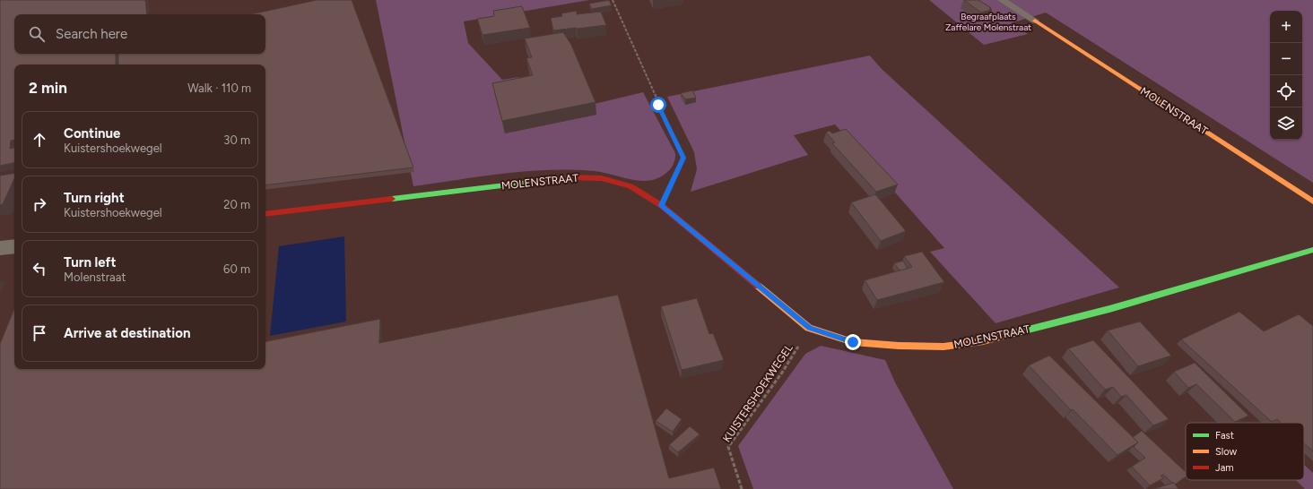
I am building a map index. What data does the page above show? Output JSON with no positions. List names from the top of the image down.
{
  "streets": {
    "street": ["MOLENSTRAAT"],
    "path": ["KUISTERSHOEKWEGEL"]
  },
  "crossings": [
    ["MOLENSTRAAT", "KUISTERSHOEKWEGEL"]
  ],
  "parks": ["Begraafplaats Zaffelare Molenstraat"],
  "legend": ["Fast", "Slow", "Jam"],
  "page": {
    "map_buttons": ["+", "−"],
    "search": "Search here",
    "heading": ["2 min", "Walk · 110 m"],
    "list": [
      ["Continue", "Kuistershoekwegel", "30 m"],
      ["Turn right", "Kuistershoekwegel", "20 m"],
      ["Turn left", "Molenstraat", "60 m"],
      "Arrive at destination"
    ]
  }
}
